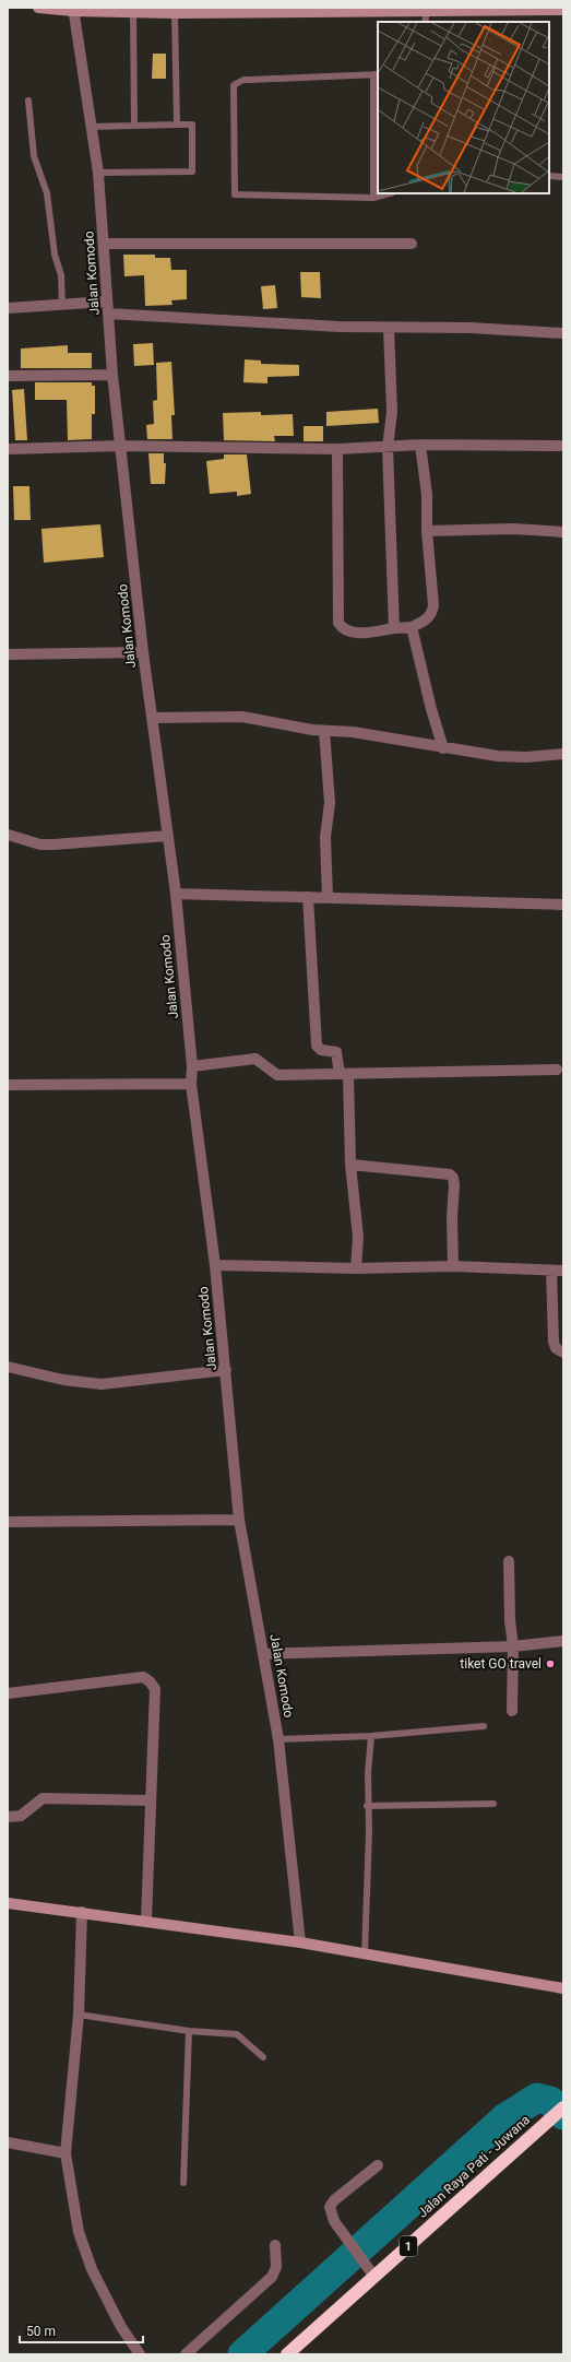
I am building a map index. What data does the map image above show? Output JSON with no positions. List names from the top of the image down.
{
  "streets": {
    "highway": ["Jalan Raya Pati - Juwana", "1"],
    "street": ["Jalan Komodo"]
  },
  "places": ["tiket GO travel"],
  "scale_bar": "50 m"
}
